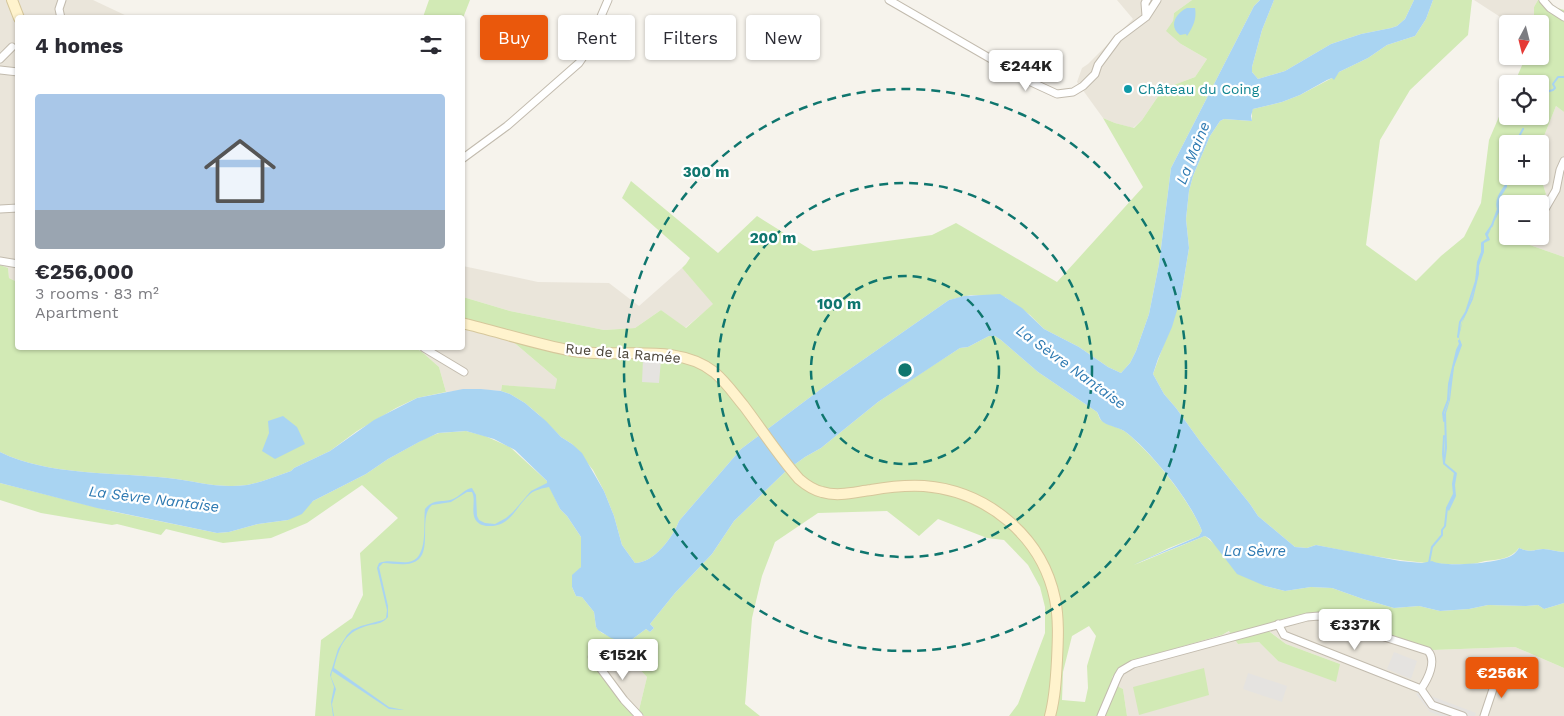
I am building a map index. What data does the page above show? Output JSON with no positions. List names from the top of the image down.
{
  "streets": {
    "main road": ["Rue de la Ramée"]
  },
  "water": ["La Maine", "La Sèvre Nantaise", "La Sèvre"],
  "places": ["Château du Coing"],
  "north": "bottom",
  "page": {
    "map_buttons": ["+", "−"],
    "chip": [
      "Buy",
      "Rent",
      "Filters",
      "New"
    ],
    "heading": "4 homes",
    "price": [
      "€244K",
      "€337K",
      "€152K",
      "€256K"
    ],
    "list": [
      {
        "name": "€256,000",
        "note": "3 rooms · 83 m² · Apartment"
      }
    ]
  },
  "rings": ["300 m", "200 m", "100 m"]
}
